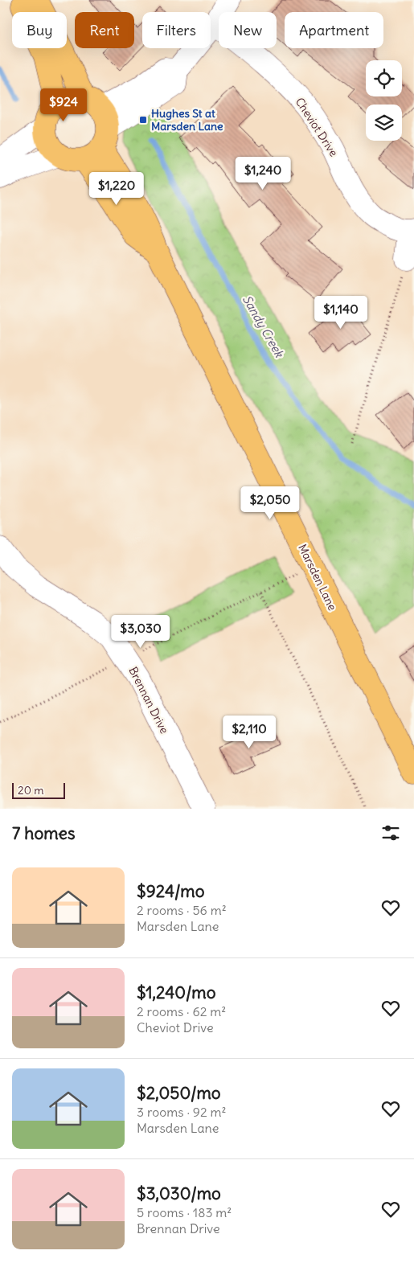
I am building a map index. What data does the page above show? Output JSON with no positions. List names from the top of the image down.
{
  "streets": {
    "main road": ["Marsden Lane"],
    "street": ["Cheviot Drive", "Brennan Drive"]
  },
  "water": ["Sandy Creek"],
  "places": {
    "transit": ["Hughes St at Marsden Lane"]
  },
  "scale_bar": "20 m",
  "page": {
    "chip": [
      "Buy",
      "Rent",
      "Filters",
      "New",
      "Apartment"
    ],
    "price": [
      "$924",
      "$1,240",
      "$1,220",
      "$1,140",
      "$2,050",
      "$3,030",
      "$2,110"
    ],
    "scale": "20 m",
    "heading": "7 homes",
    "list": [
      {
        "name": "$924/mo",
        "note": "2 rooms · 56 m² · Marsden Lane"
      },
      {
        "name": "$1,240/mo",
        "note": "2 rooms · 62 m² · Cheviot Drive"
      },
      {
        "name": "$2,050/mo",
        "note": "3 rooms · 92 m² · Marsden Lane"
      },
      {
        "name": "$3,030/mo",
        "note": "5 rooms · 183 m² · Brennan Drive"
      }
    ]
  }
}
